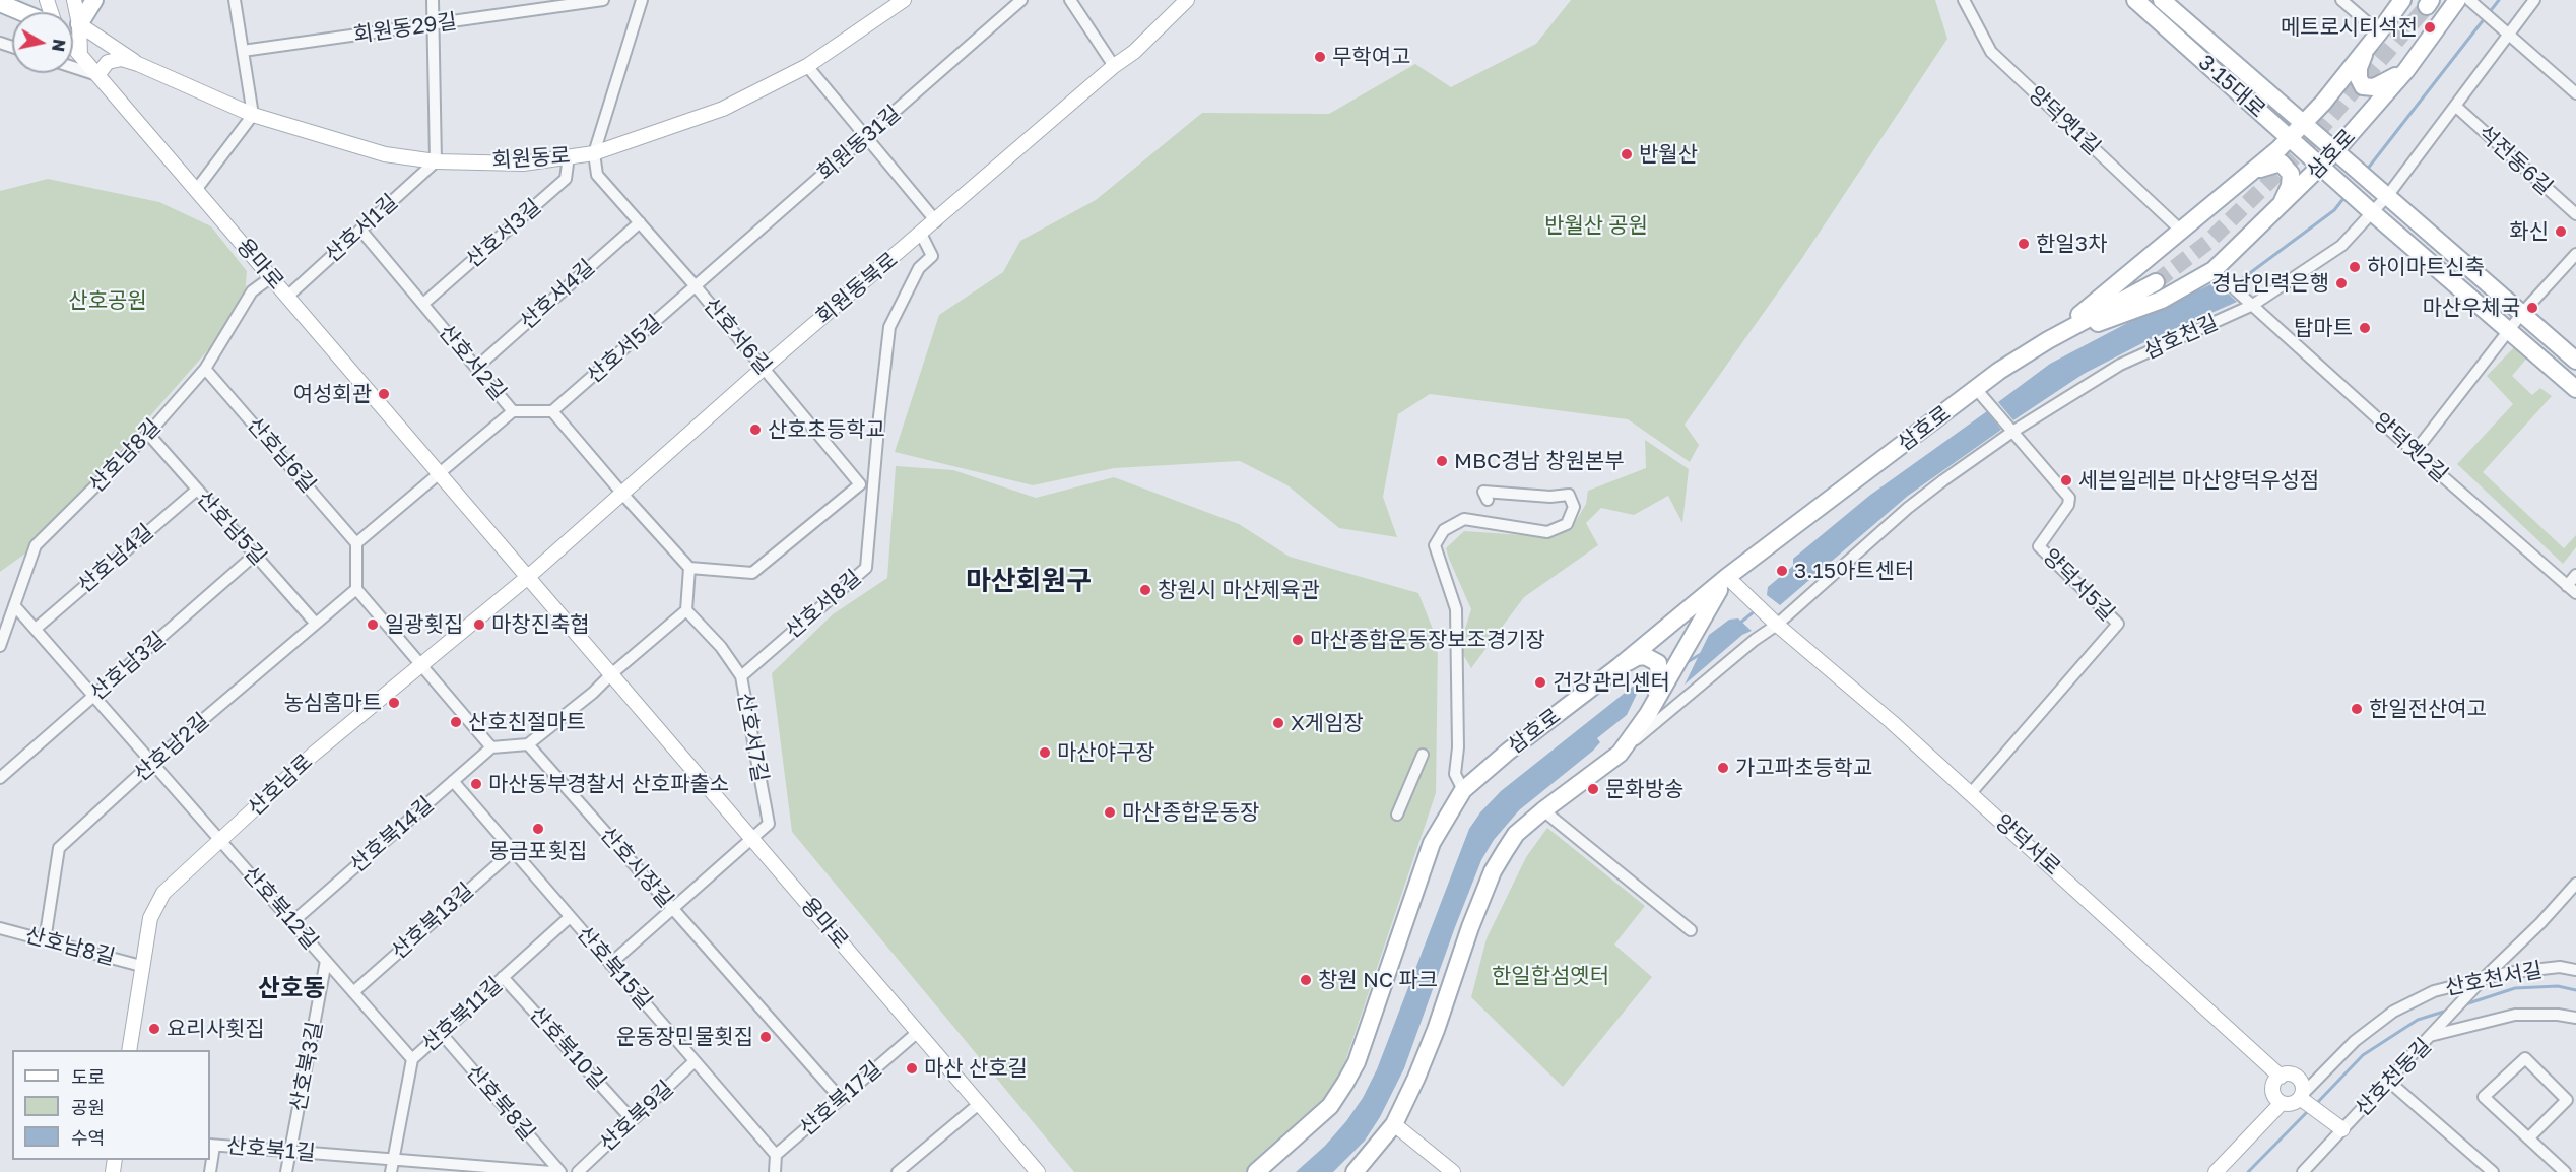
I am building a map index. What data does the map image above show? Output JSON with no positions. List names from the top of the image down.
{
  "streets": {
    "main road": [
      "3·15대로",
      "삼호로",
      "회원동로",
      "용마로",
      "회원동북로",
      "산호남로",
      "양덕서로"
    ],
    "street": [
      "회원동29길",
      "양덕옛1길",
      "회원동31길",
      "석전동6길",
      "산호서1길",
      "산호서3길",
      "산호서4길",
      "산호서6길",
      "삼호천길",
      "산호서5길",
      "산호서2길",
      "양덕옛2길",
      "산호남6길",
      "산호남8길",
      "산호남5길",
      "산호남4길",
      "양덕서5길",
      "산호서8길",
      "산호남3길",
      "산호서7길",
      "산호남2길",
      "산호북14길",
      "산호시장길",
      "산호북12길",
      "산호북13길",
      "산호북15길",
      "산호천서길",
      "산호북11길",
      "산호북10길",
      "산호북3길",
      "산호천동길",
      "산호북17길",
      "산호북8길",
      "산호북9길",
      "산호북1길"
    ]
  },
  "crossings": [
    ["3·15대로", "삼호로"],
    ["3·15대로", "삼호천길"],
    ["양덕옛1길", "삼호로"],
    ["회원동31길", "산호서6길"],
    ["회원동31길", "산호서5길"],
    ["삼호로", "양덕옛2길"],
    ["삼호로", "양덕서로"],
    ["회원동로", "산호서1길"],
    ["회원동로", "산호서3길"],
    ["회원동로", "산호서6길"],
    ["석전동6길", "삼호천길"],
    ["산호서1길", "용마로"],
    ["산호서1길", "산호서2길"],
    ["산호서3길", "산호서2길"],
    ["용마로", "회원동북로"],
    ["용마로", "산호남8길"],
    ["용마로", "산호서7길"],
    ["용마로", "산호남로"],
    ["용마로", "산호북17길"],
    ["회원동북로", "산호서6길"],
    ["회원동북로", "산호서8길"],
    ["회원동북로", "산호남로"],
    ["산호서4길", "산호서6길"],
    ["산호서4길", "산호서2길"],
    ["산호서6길", "산호서5길"],
    ["삼호천길", "양덕옛2길"],
    ["삼호천길", "양덕서5길"],
    ["삼호천길", "양덕서로"],
    ["산호서5길", "산호서2길"],
    ["산호남6길", "산호남8길"],
    ["산호남8길", "산호남5길"],
    ["산호남8길", "산호남2길"],
    ["산호남8길", "산호남로"],
    ["산호남8길", "산호북12길"],
    ["산호남5길", "산호남4길"],
    ["산호남5길", "산호남3길"],
    ["산호남5길", "산호남2길"],
    ["산호남4길", "산호북12길"],
    ["양덕서5길", "양덕서로"],
    ["산호서8길", "산호서7길"],
    ["산호남3길", "산호북12길"],
    ["산호남2길", "산호북12길"],
    ["산호남로", "산호북12길"],
    ["산호북14길", "산호북12길"],
    ["산호북14길", "산호북15길"],
    ["양덕서로", "산호천서길"],
    ["산호시장길", "산호북17길"],
    ["산호북12길", "산호북13길"],
    ["산호북12길", "산호북11길"],
    ["산호북12길", "산호북3길"],
    ["산호북13길", "산호북15길"],
    ["산호북15길", "산호북11길"],
    ["산호북15길", "산호북17길"],
    ["산호북15길", "산호북9길"],
    ["산호북11길", "산호북10길"],
    ["산호북11길", "산호북8길"],
    ["산호북11길", "산호북1길"],
    ["산호북10길", "산호북9길"],
    ["산호북3길", "산호북1길"]
  ],
  "districts": ["마산회원구", "산호동"],
  "parks": ["반월산 공원", "산호공원", "한일합섬옛터"],
  "places": [
    "메트로시티석전",
    "무학여고",
    "반월산",
    "화신",
    "한일3차",
    "하이마트신축",
    "경남인력은행",
    "마산우체국",
    "탑마트",
    "여성회관",
    "산호초등학교",
    "MBC경남 창원본부",
    "세븐일레븐 마산양덕우성점",
    "3.15아트센터",
    "창원시 마산제육관",
    "일광횟집",
    "마창진축협",
    "마산종합운동장보조경기장",
    "건강관리센터",
    "농심홈마트",
    "한일전산여고",
    "산호친절마트",
    "X게임장",
    "마산야구장",
    "가고파초등학교",
    "마산동부경찰서 산호파출소",
    "문화방송",
    "마산종합운동장",
    "몽금포횟집",
    "창원 NC 파크",
    "요리사횟집",
    "운동장민물횟집",
    "마산 산호길"
  ],
  "legend": ["도로", "공원", "수역"],
  "north": "right"
}
